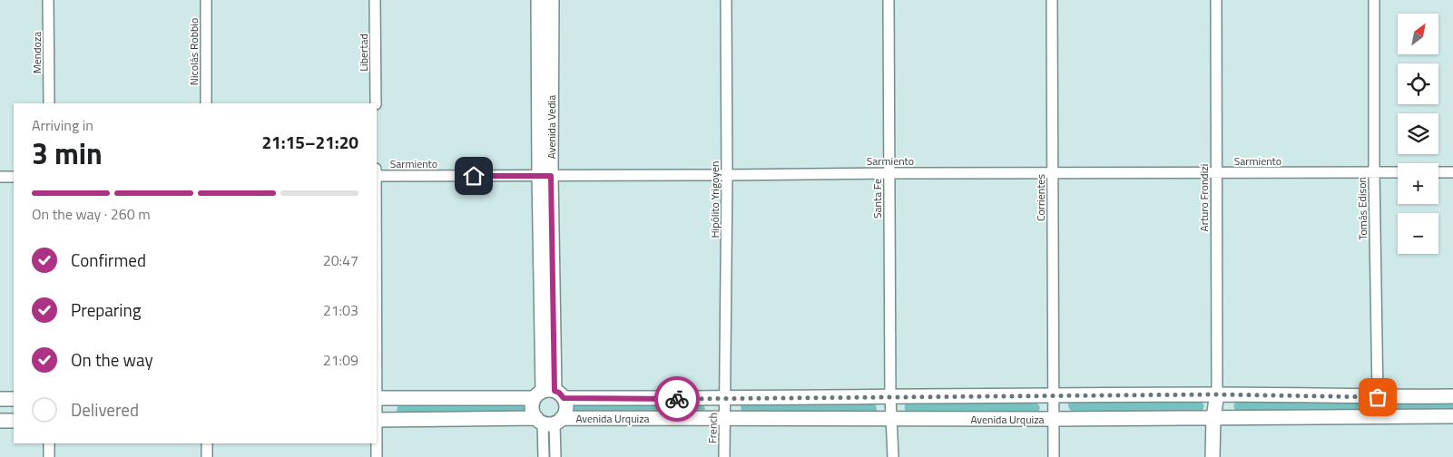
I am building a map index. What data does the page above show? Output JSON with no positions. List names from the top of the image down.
{
  "streets": {
    "main road": ["Avenida Vedia", "Avenida Urquiza"],
    "street": [
      "Nicolás Robbio",
      "Mendoza",
      "Libertad",
      "Sarmiento",
      "Corrientes",
      "Arturo Frondizi",
      "Santa Fe",
      "Hipólito Yrigoyen",
      "Tomás Edison",
      "French"
    ]
  },
  "crossings": [
    ["Avenida Vedia", "Sarmiento"],
    ["Avenida Vedia", "Avenida Urquiza"],
    ["Sarmiento", "Corrientes"],
    ["Sarmiento", "Arturo Frondizi"],
    ["Sarmiento", "Santa Fe"],
    ["Sarmiento", "Hipólito Yrigoyen"],
    ["Sarmiento", "Tomás Edison"],
    ["Corrientes", "Avenida Urquiza"],
    ["Arturo Frondizi", "Avenida Urquiza"],
    ["Santa Fe", "Avenida Urquiza"],
    ["Hipólito Yrigoyen", "Avenida Urquiza"],
    ["Hipólito Yrigoyen", "French"],
    ["Tomás Edison", "Avenida Urquiza"],
    ["Avenida Urquiza", "French"]
  ],
  "north": "top right",
  "page": {
    "map_buttons": ["+", "−"],
    "heading": ["3 min", "Arriving in", "21:15–21:20"],
    "bar": "On the way · 260 m",
    "list": [
      ["Confirmed", "20:47"],
      ["Preparing", "21:03"],
      ["On the way", "21:09"],
      "Delivered"
    ]
  }
}
